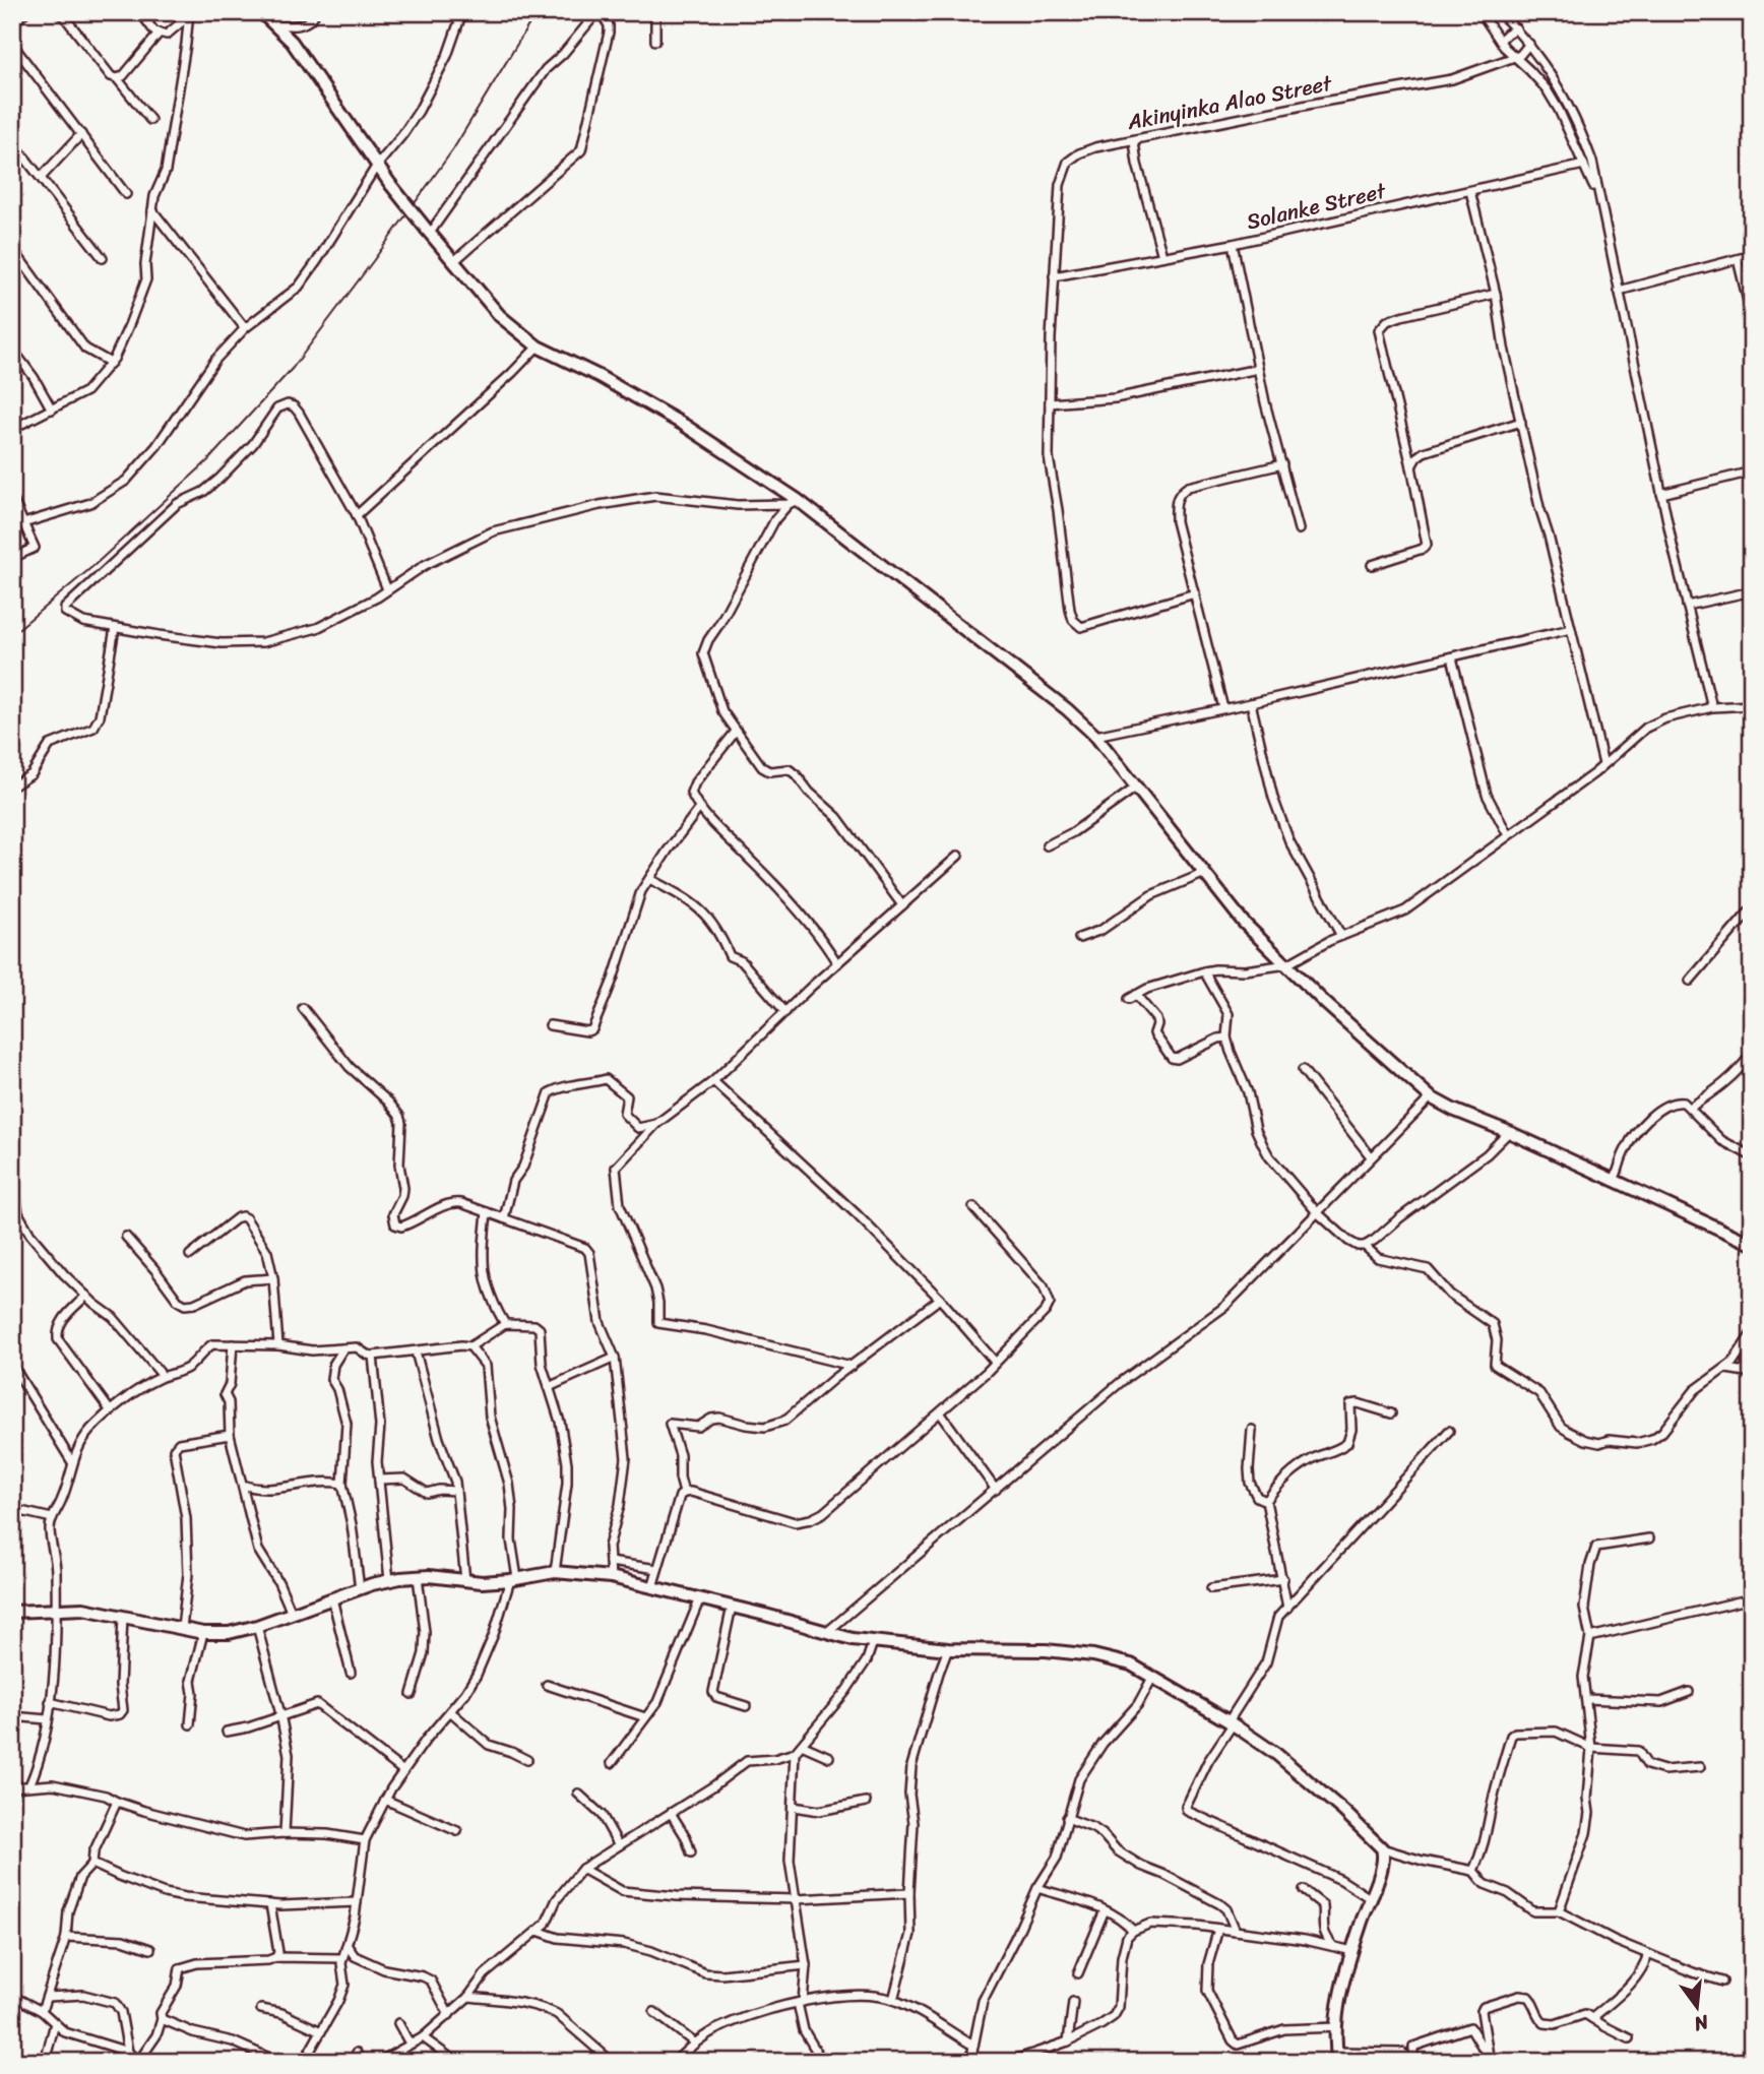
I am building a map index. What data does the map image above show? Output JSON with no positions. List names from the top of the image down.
{
  "streets": {
    "street": ["Akinyinka Alao Street", "Solanke Street"]
  },
  "crossings": [
    ["Akinyinka Alao Street", "Solanke Street"]
  ],
  "north": "bottom"
}
